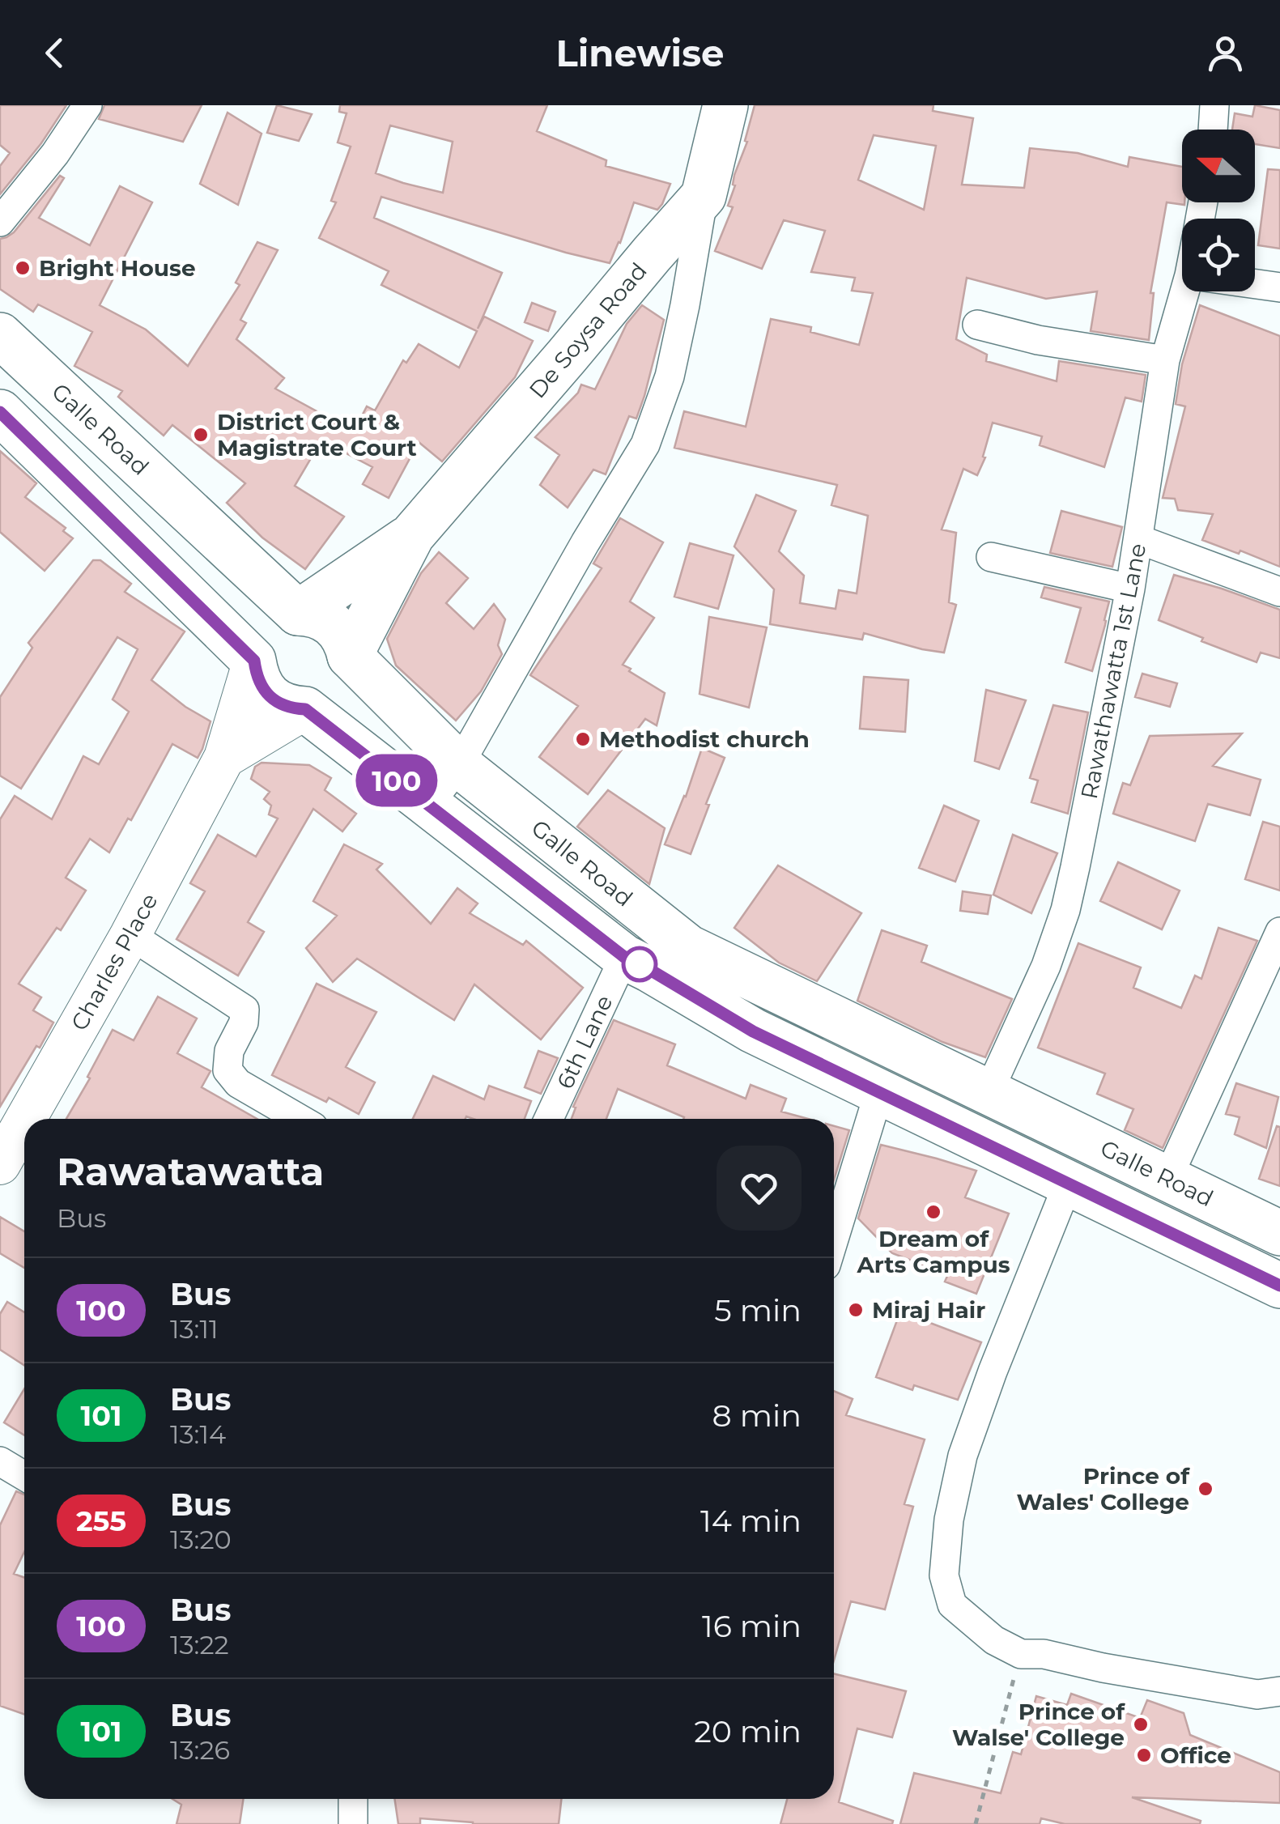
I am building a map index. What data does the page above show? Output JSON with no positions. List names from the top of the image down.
{
  "streets": {
    "main road": ["De Soysa Road", "Galle Road"],
    "street": ["Rawathawatta 1st Lane", "Charles Place", "6th Lane"]
  },
  "crossings": [
    ["De Soysa Road", "Galle Road"],
    ["De Soysa Road", "Charles Place"],
    ["Galle Road", "Rawathawatta 1st Lane"],
    ["Galle Road", "Charles Place"]
  ],
  "places": [
    "Bright House",
    "District Court & Magistrate Court",
    "Methodist church",
    "Dream of Arts Campus",
    "Miraj Hair",
    "Prince of Wales' College",
    "Prince of Walse' College",
    "Office"
  ],
  "lines": ["bus line 100"],
  "north": "left",
  "page": {
    "header": "Linewise",
    "on_map": "100",
    "heading": ["Rawatawatta", "Bus"],
    "list": [
      {
        "mark": "100",
        "name": "Bus",
        "note": "13:11",
        "value": "5 min"
      },
      {
        "mark": "101",
        "name": "Bus",
        "note": "13:14",
        "value": "8 min"
      },
      {
        "mark": "255",
        "name": "Bus",
        "note": "13:20",
        "value": "14 min"
      },
      {
        "mark": "100",
        "name": "Bus",
        "note": "13:22",
        "value": "16 min"
      },
      {
        "mark": "101",
        "name": "Bus",
        "note": "13:26",
        "value": "20 min"
      }
    ]
  }
}
